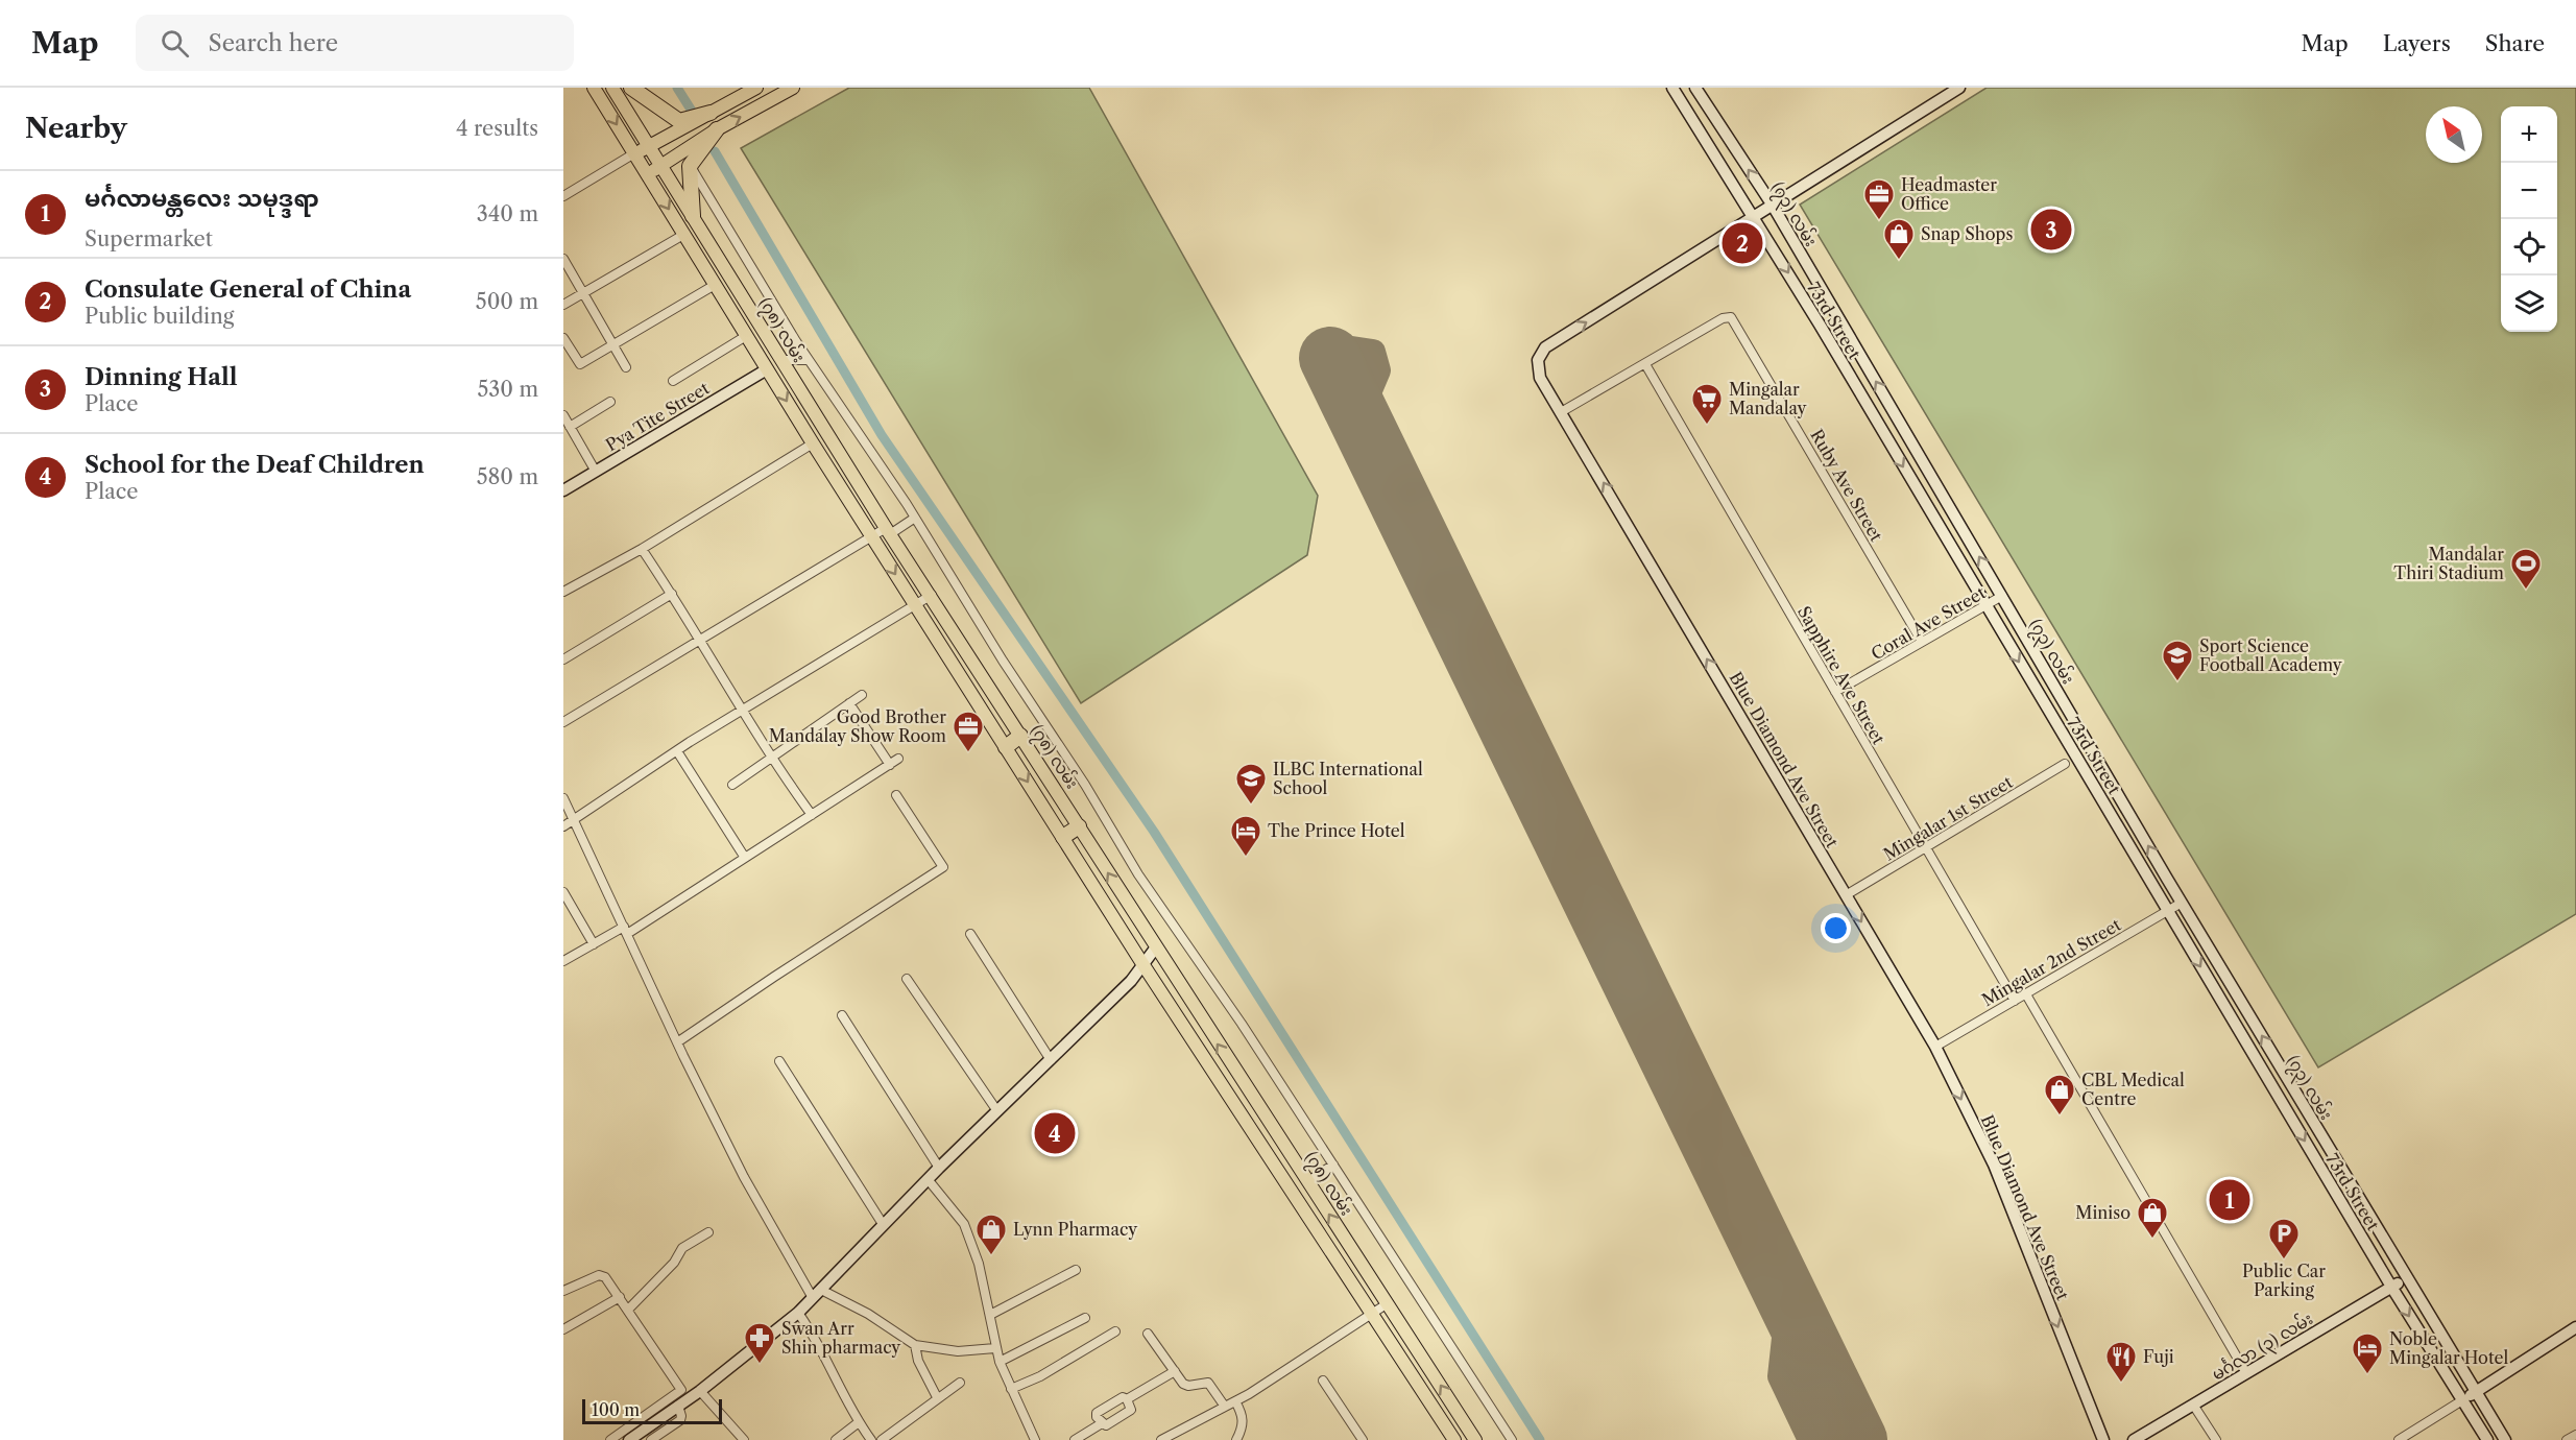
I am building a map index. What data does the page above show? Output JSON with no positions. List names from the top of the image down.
{
  "streets": {
    "main road": [
      "(၇၃) လမ်း",
      "73rd Street",
      "(၇၈) လမ်း",
      "Pya Tite Street",
      "Blue Diamond Ave Street",
      "မင်္ဂလာ (၃) လမ်း"
    ],
    "street": [
      "Ruby Ave Street",
      "Coral Ave Street",
      "Sapphire Ave Street",
      "Mingalar 1st Street",
      "Mingalar 2nd Street"
    ]
  },
  "crossings": [
    ["(၇၃) လမ်း", "Coral Ave Street"],
    ["(၇၃) လမ်း", "Blue Diamond Ave Street"],
    ["(၇၃) လမ်း", "Mingalar 2nd Street"],
    ["(၇၃) လမ်း", "မင်္ဂလာ (၃) လမ်း"],
    ["73rd Street", "Coral Ave Street"],
    ["73rd Street", "Blue Diamond Ave Street"],
    ["73rd Street", "Mingalar 2nd Street"],
    ["73rd Street", "မင်္ဂလာ (၃) လမ်း"],
    ["(၇၈) လမ်း", "Pya Tite Street"],
    ["Ruby Ave Street", "Coral Ave Street"],
    ["Ruby Ave Street", "Sapphire Ave Street"],
    ["Ruby Ave Street", "Blue Diamond Ave Street"],
    ["Coral Ave Street", "Sapphire Ave Street"],
    ["Sapphire Ave Street", "Mingalar 1st Street"],
    ["Sapphire Ave Street", "Mingalar 2nd Street"],
    ["Blue Diamond Ave Street", "Mingalar 1st Street"],
    ["Blue Diamond Ave Street", "Mingalar 2nd Street"]
  ],
  "one_way": ["(၇၃) လမ်း", "73rd Street"],
  "places": {
    "office": ["Headmaster Office", "Good Brother Mandalay Show Room"],
    "shop": [
      "Snap Shops",
      "CBL Medical Centre",
      "Miniso",
      "Lynn Pharmacy"
    ],
    "supermarket": ["Mingalar Mandalay"],
    "sports": ["Mandalar Thiri Stadium"],
    "school or university": ["Sport Science Football Academy", "ILBC International School"],
    "hotel": ["The Prince Hotel", "Noble Mingalar Hotel"],
    "parking": ["Public Car Parking"],
    "pharmacy": ["Swan Arr Shin pharmacy"],
    "restaurant": ["Fuji"]
  },
  "scale_bar": "100 m",
  "north": "top left",
  "page": {
    "header": "Map",
    "search": "Search here",
    "nav": ["Map", "Layers", "Share"],
    "heading": ["Nearby", "4 results"],
    "map_buttons": ["+", "−"],
    "list": [
      {
        "mark": "1",
        "name": "မင်္ဂလာမန္တလေး သမုဒ္ဒရာ",
        "note": "Supermarket",
        "value": "340 m"
      },
      {
        "mark": "2",
        "name": "Consulate General of China",
        "note": "Public building",
        "value": "500 m"
      },
      {
        "mark": "3",
        "name": "Dinning Hall",
        "note": "Place",
        "value": "530 m"
      },
      {
        "mark": "4",
        "name": "School for the Deaf Children",
        "note": "Place",
        "value": "580 m"
      }
    ],
    "pins": [
      "3",
      "2",
      "4",
      "1"
    ],
    "scale": "100 m"
  }
}
